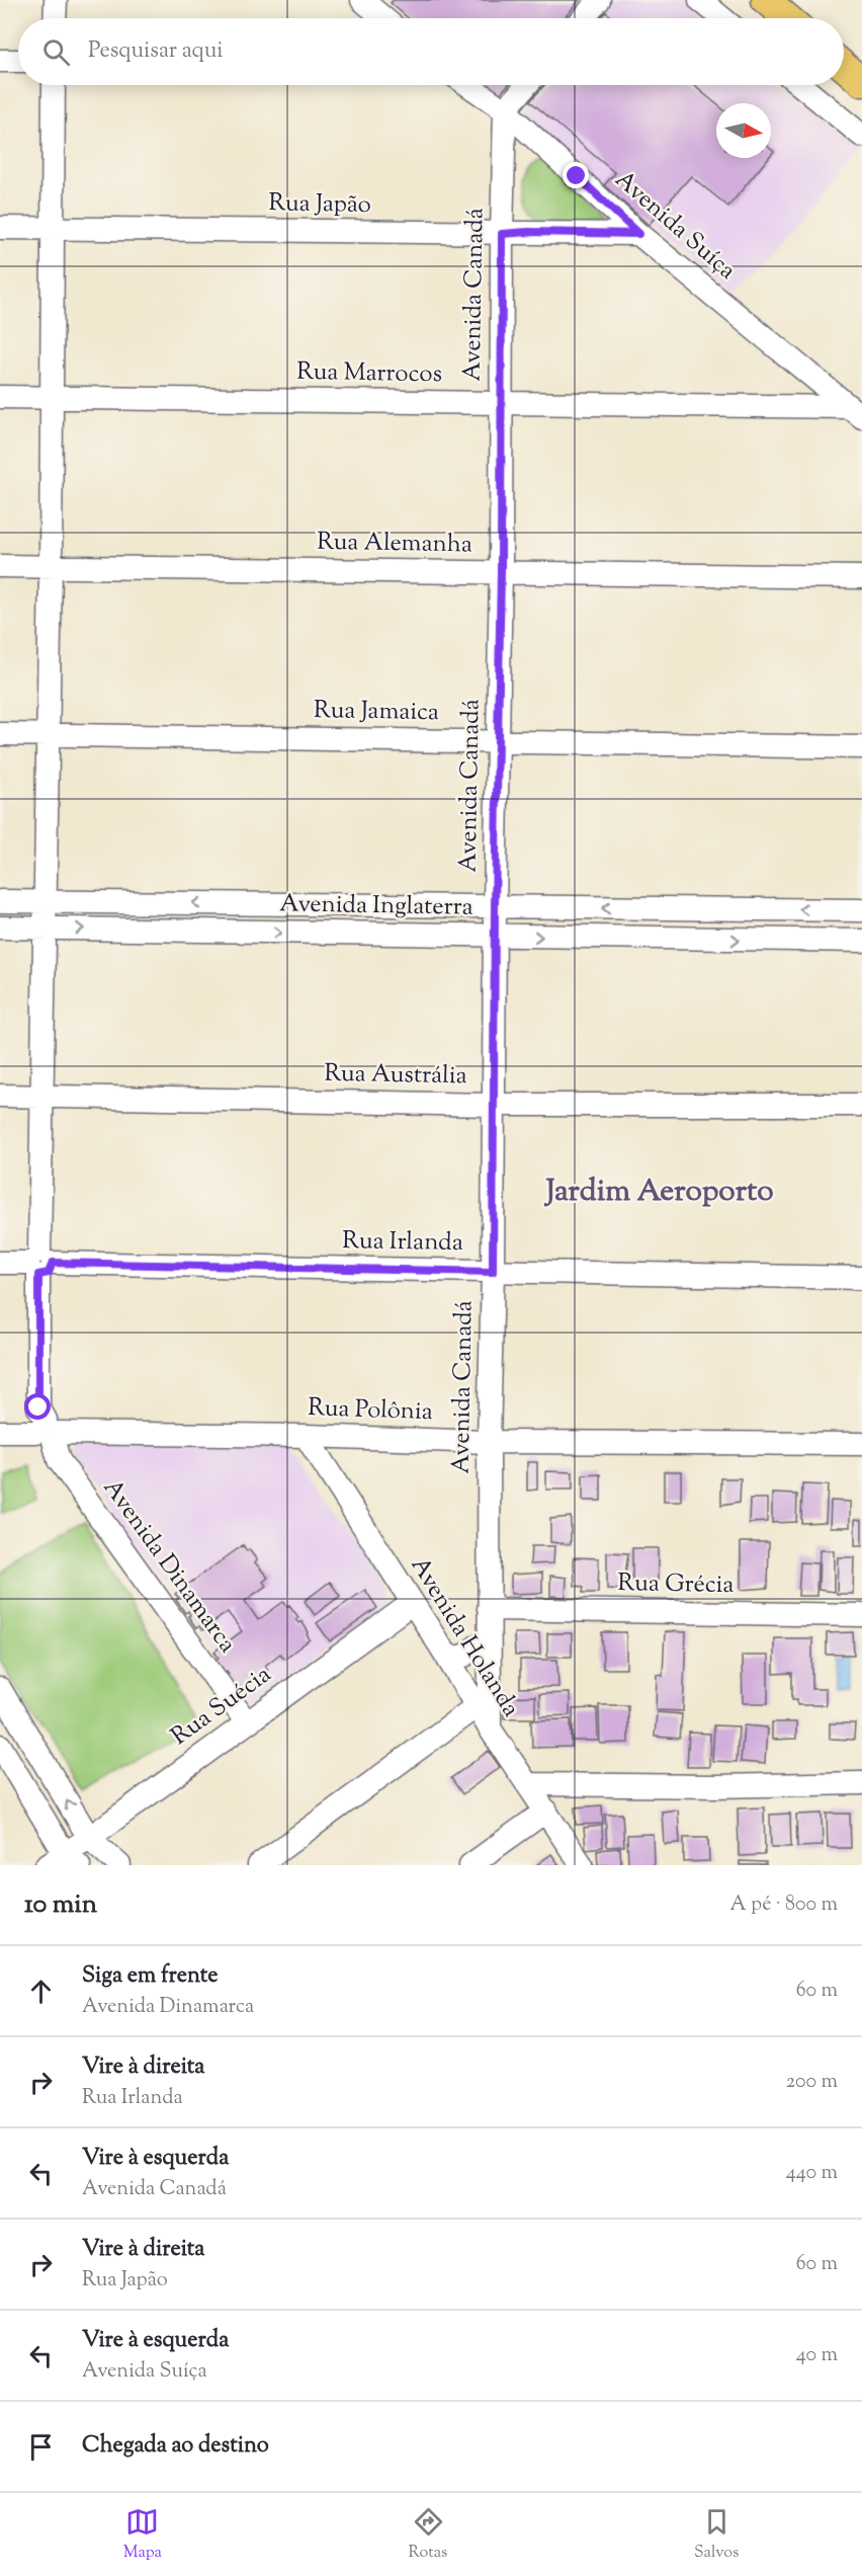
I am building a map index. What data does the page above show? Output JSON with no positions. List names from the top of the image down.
{
  "streets": {
    "street": [
      "Rua Japão",
      "Avenida Suíça",
      "Avenida Canadá",
      "Rua Marrocos",
      "Rua Alemanha",
      "Rua Jamaica",
      "Avenida Inglaterra",
      "Rua Austrália",
      "Rua Irlanda",
      "Rua Polônia",
      "Avenida Dinamarca",
      "Rua Grécia",
      "Avenida Holanda",
      "Rua Suécia"
    ]
  },
  "crossings": [
    ["Rua Japão", "Avenida Suíça"],
    ["Rua Japão", "Avenida Canadá"],
    ["Rua Japão", "Avenida Dinamarca"],
    ["Avenida Suíça", "Avenida Canadá"],
    ["Avenida Suíça", "Rua Marrocos"],
    ["Avenida Canadá", "Rua Marrocos"],
    ["Avenida Canadá", "Rua Alemanha"],
    ["Avenida Canadá", "Rua Jamaica"],
    ["Avenida Canadá", "Avenida Inglaterra"],
    ["Avenida Canadá", "Rua Austrália"],
    ["Avenida Canadá", "Rua Irlanda"],
    ["Avenida Canadá", "Rua Polônia"],
    ["Avenida Canadá", "Rua Grécia"],
    ["Avenida Canadá", "Avenida Holanda"],
    ["Rua Marrocos", "Avenida Dinamarca"],
    ["Rua Alemanha", "Avenida Dinamarca"],
    ["Rua Jamaica", "Avenida Dinamarca"],
    ["Avenida Inglaterra", "Avenida Dinamarca"],
    ["Rua Austrália", "Avenida Dinamarca"],
    ["Rua Irlanda", "Avenida Dinamarca"],
    ["Rua Polônia", "Avenida Dinamarca"],
    ["Rua Polônia", "Avenida Holanda"],
    ["Avenida Dinamarca", "Rua Suécia"],
    ["Avenida Holanda", "Rua Suécia"]
  ],
  "districts": ["Jardim Aeroporto"],
  "north": "right",
  "page": {
    "search": "Pesquisar aqui",
    "heading": ["10 min", "A pé · 800 m"],
    "list": [
      ["Siga em frente", "Avenida Dinamarca", "60 m"],
      ["Vire à direita", "Rua Irlanda", "200 m"],
      ["Vire à esquerda", "Avenida Canadá", "440 m"],
      ["Vire à direita", "Rua Japão", "60 m"],
      ["Vire à esquerda", "Avenida Suíça", "40 m"],
      "Chegada ao destino"
    ],
    "nav": ["Mapa", "Rotas", "Salvos"]
  }
}
